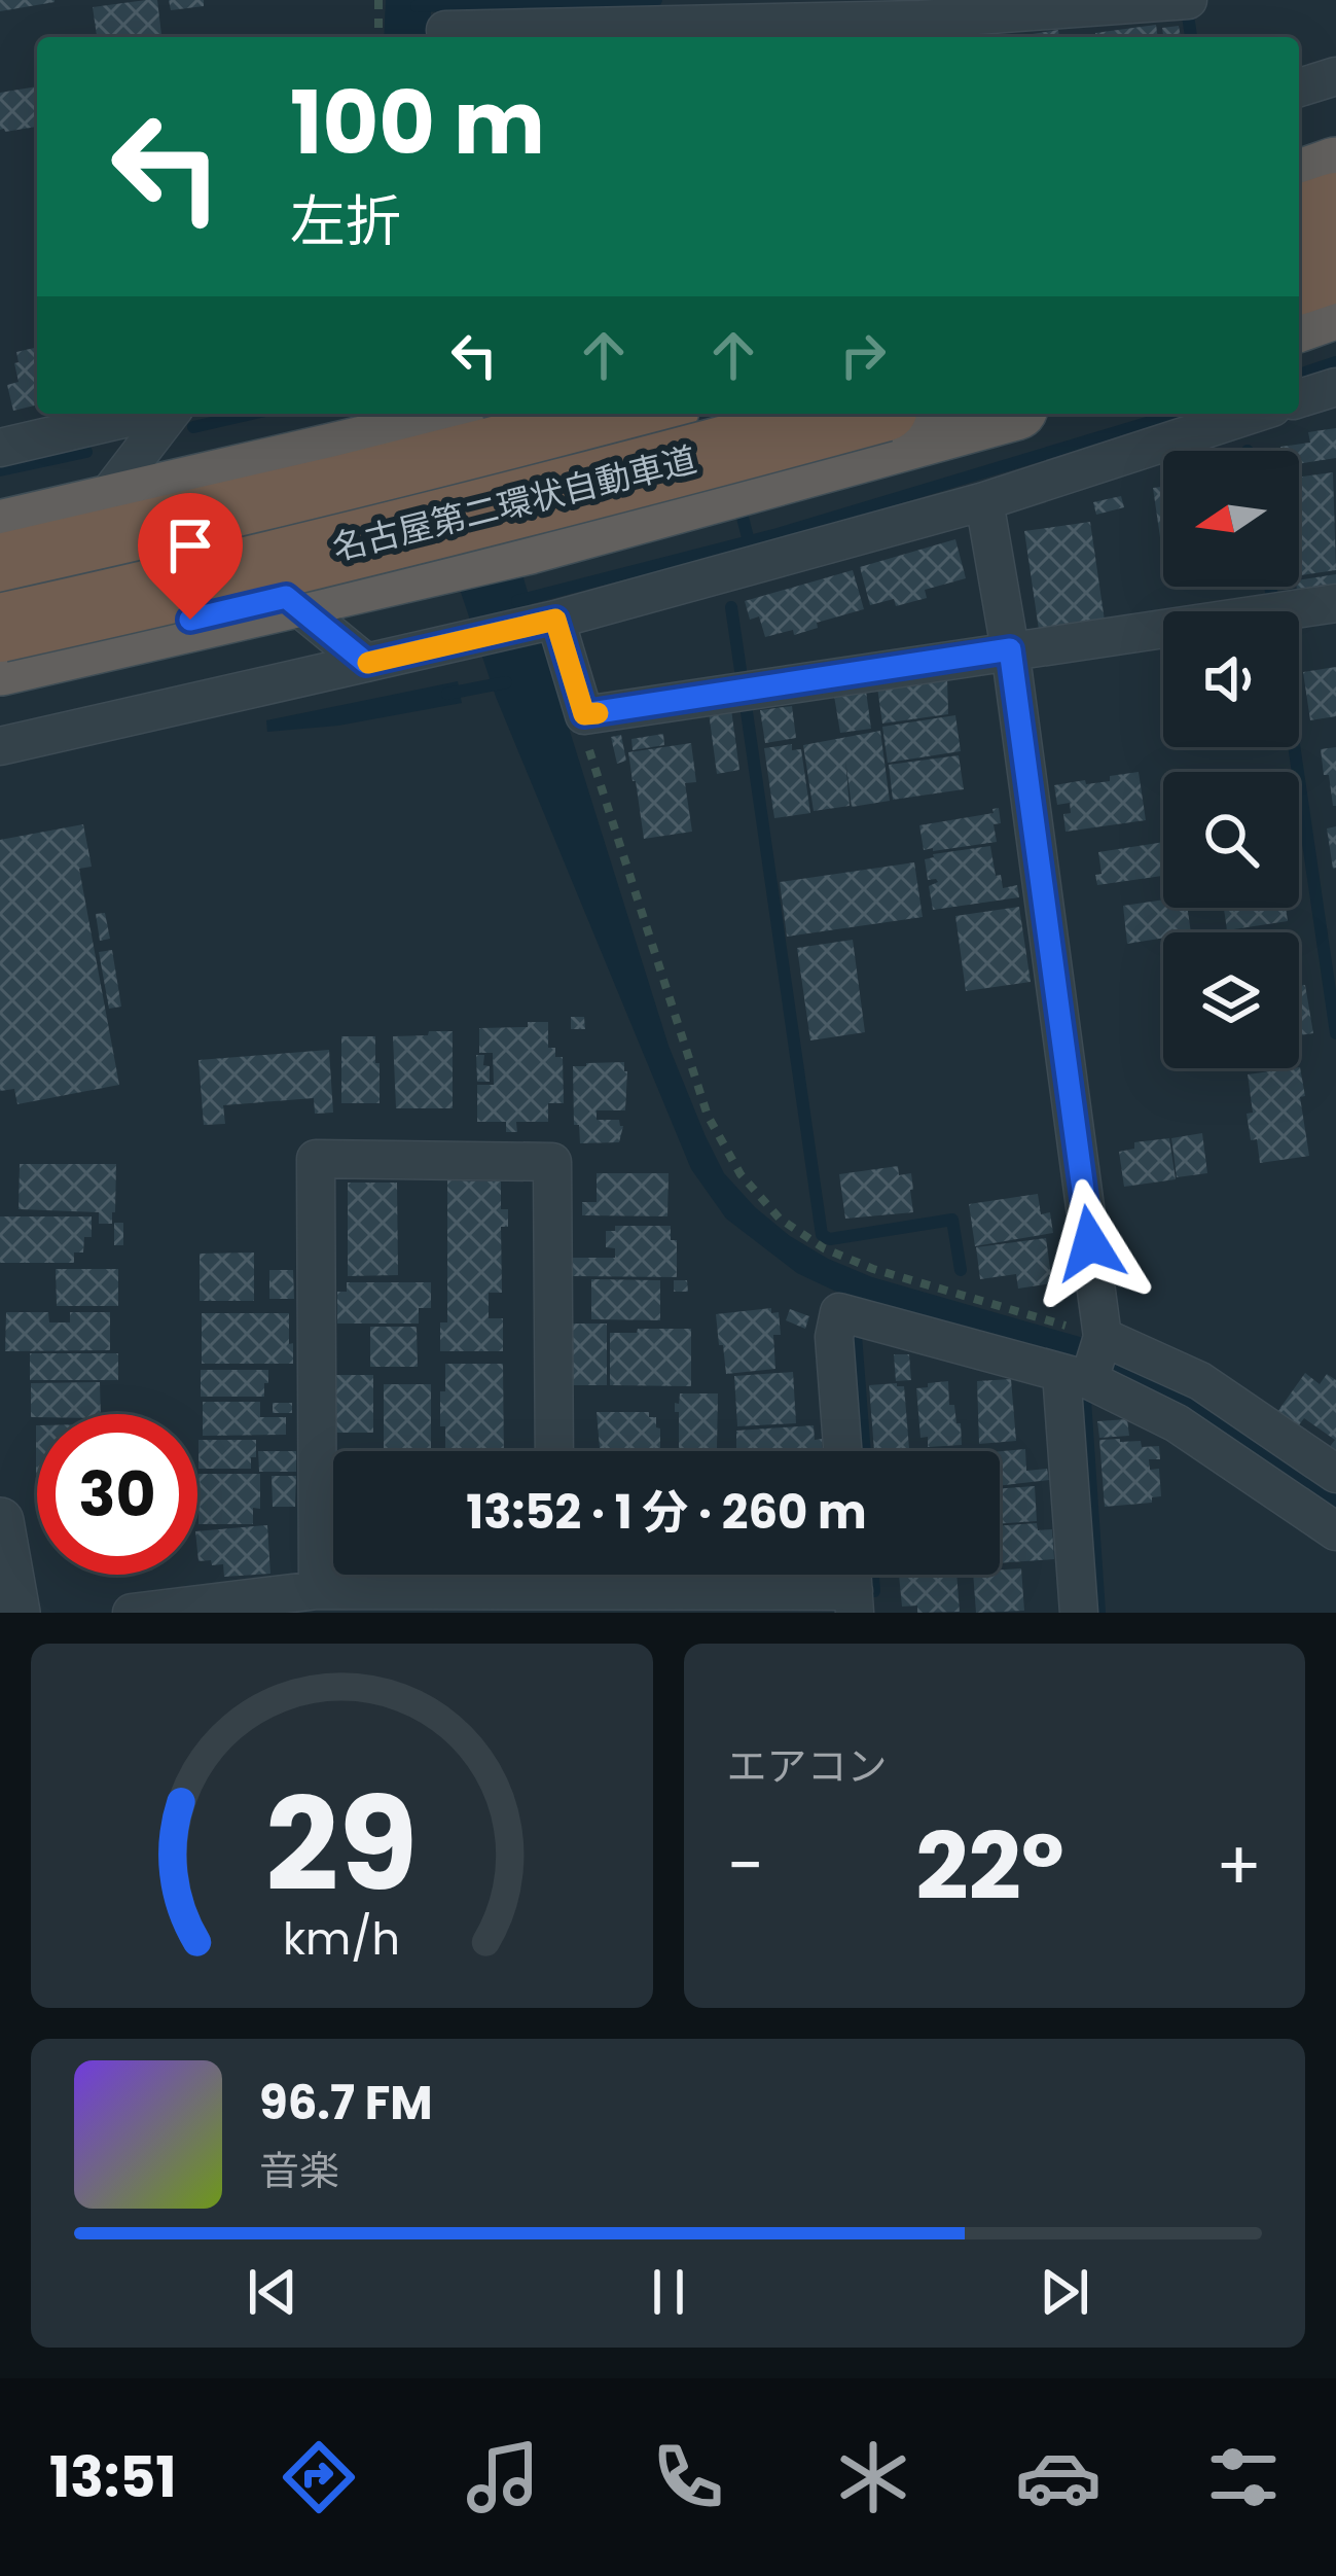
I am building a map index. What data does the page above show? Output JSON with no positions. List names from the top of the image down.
{
  "streets": {
    "highway": ["名古屋第二環状自動車道"]
  },
  "north": "left",
  "page": {
    "turn": ["100 m", "左折"],
    "limit": "30",
    "trip": "13:52 · 1 分 · 260 m",
    "tile": "エアコン",
    "heat": ["−", "22°", "+"],
    "song": ["96.7 FM", "音楽"],
    "tabs": "13:51",
    "gauge": ["29", "km/h"]
  }
}
